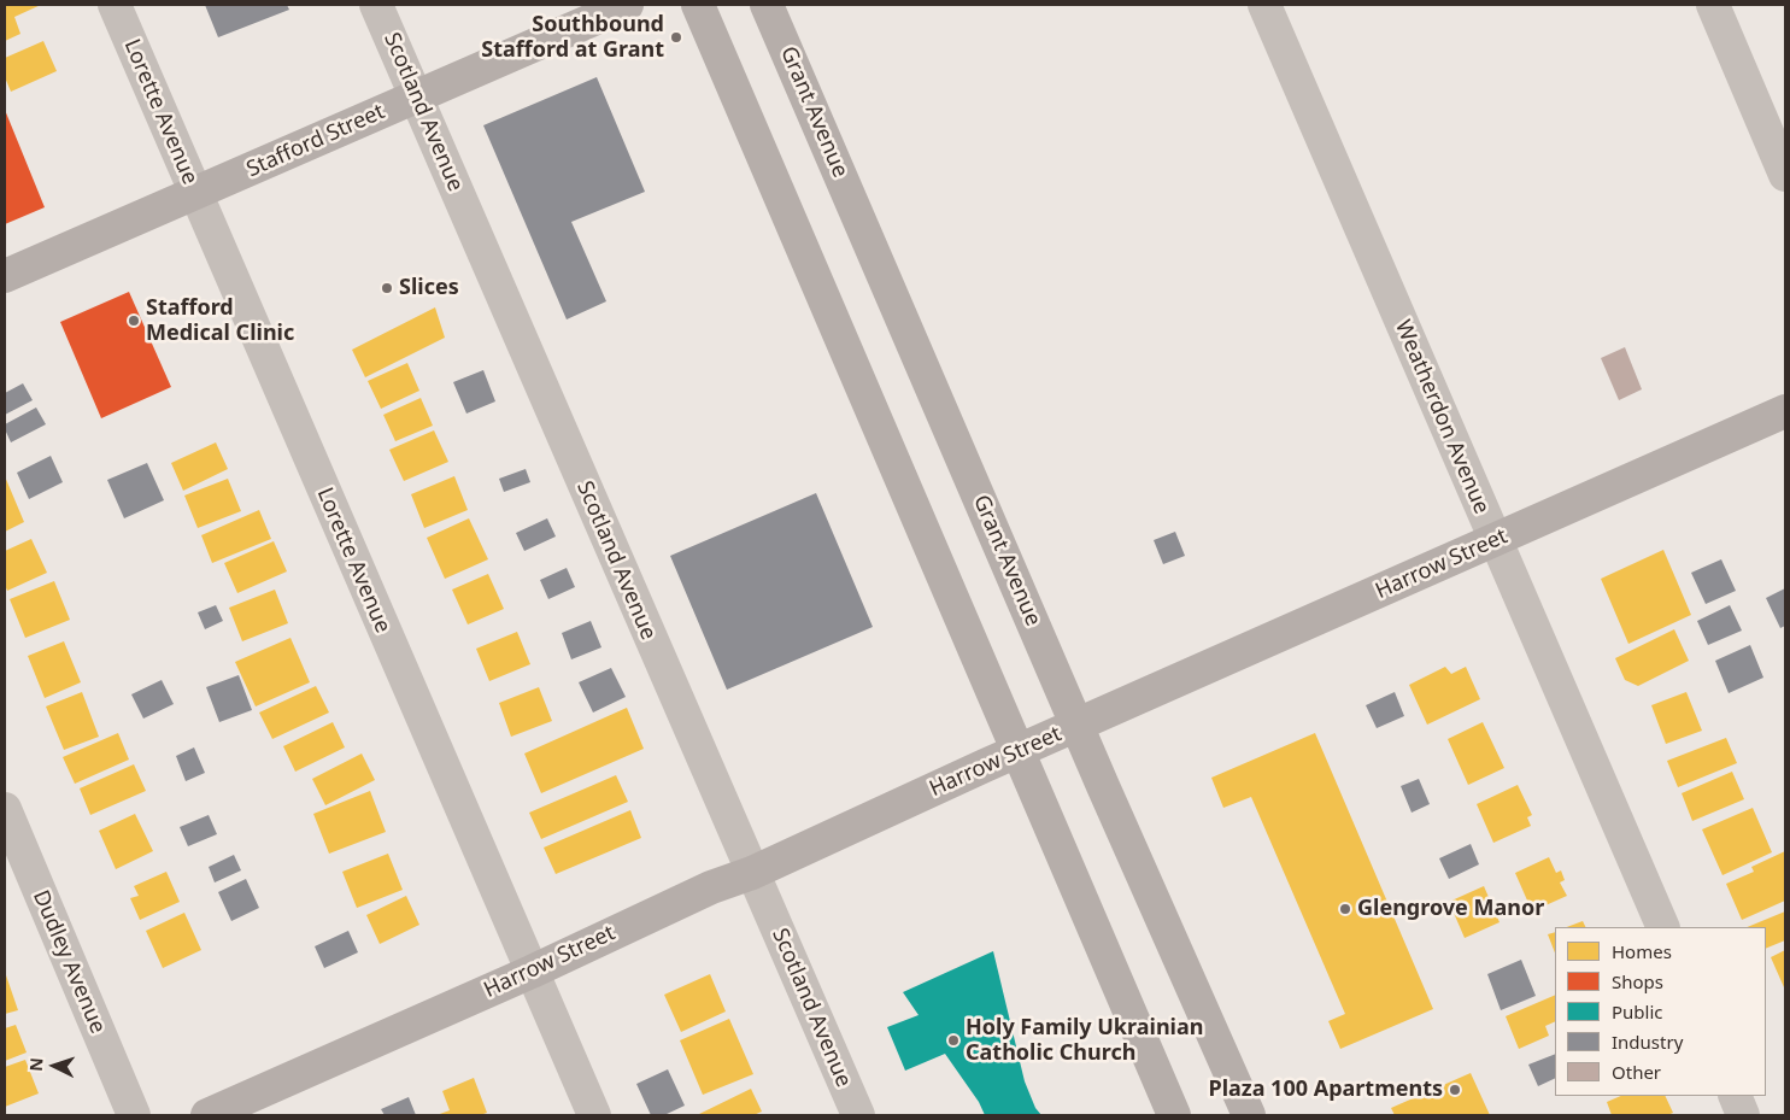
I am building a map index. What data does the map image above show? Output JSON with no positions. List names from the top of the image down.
{
  "streets": {
    "street": [
      "Lorette Avenue",
      "Scotland Avenue",
      "Grant Avenue",
      "Stafford Street",
      "Weatherdon Avenue",
      "Harrow Street",
      "Dudley Avenue"
    ]
  },
  "crossings": [
    ["Lorette Avenue", "Stafford Street"],
    ["Lorette Avenue", "Harrow Street"],
    ["Scotland Avenue", "Stafford Street"],
    ["Scotland Avenue", "Harrow Street"],
    ["Grant Avenue", "Harrow Street"],
    ["Weatherdon Avenue", "Harrow Street"]
  ],
  "places": [
    "Southbound Stafford at Grant",
    "Slices",
    "Stafford Medical Clinic",
    "Glengrove Manor",
    "Holy Family Ukrainian Catholic Church",
    "Plaza 100 Apartments"
  ],
  "legend": [
    "Homes",
    "Shops",
    "Public",
    "Industry",
    "Other"
  ],
  "north": "left"
}
